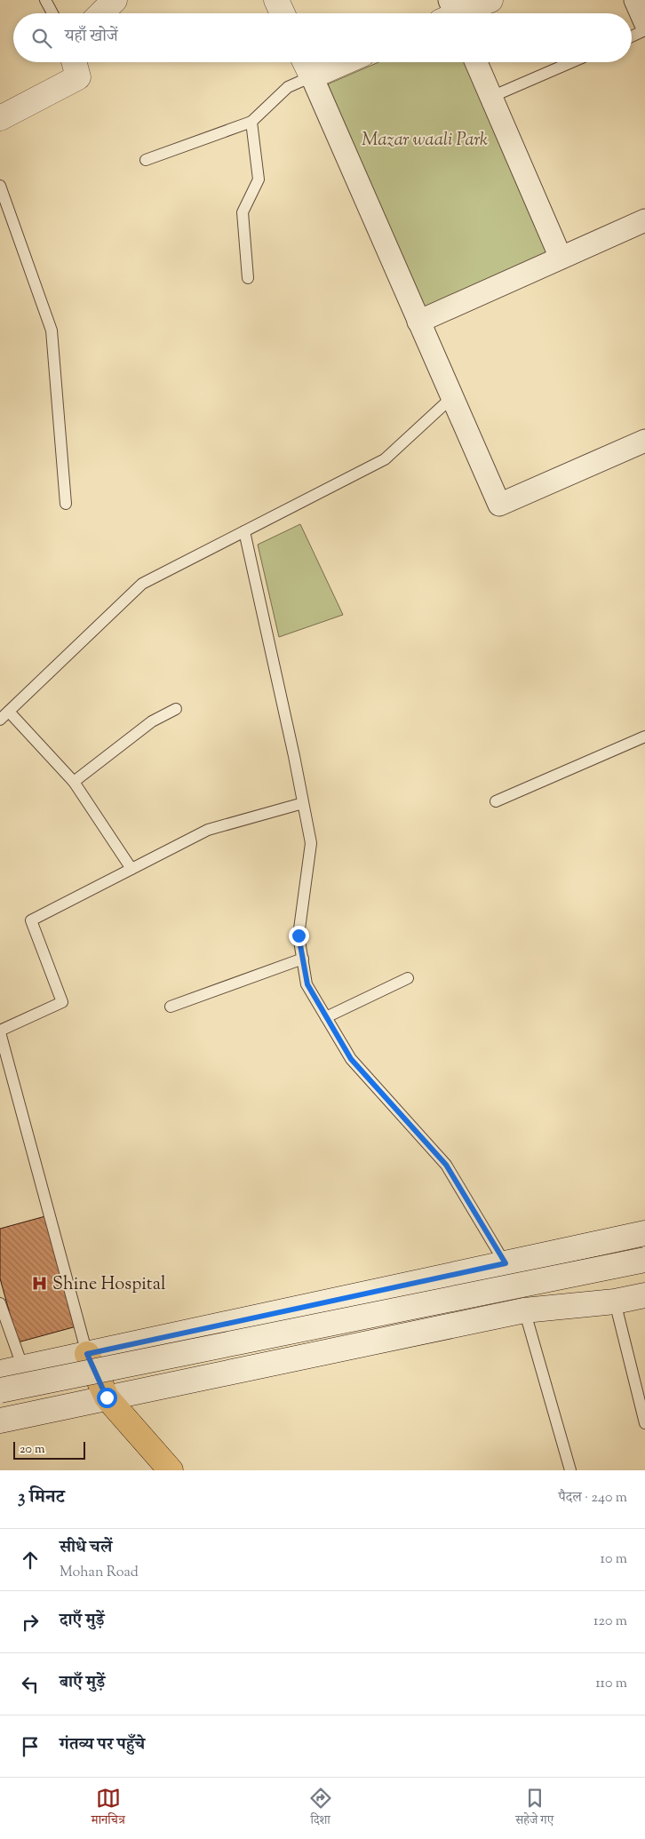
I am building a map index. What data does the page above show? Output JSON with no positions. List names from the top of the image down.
{
  "parks": ["Mazar waali Park"],
  "places": {
    "hospital": ["Shine Hospital"]
  },
  "scale_bar": "20 m",
  "page": {
    "search": "यहाँ खोजें",
    "scale": "20 m",
    "heading": ["3 मिनट", "पैदल · 240 m"],
    "list": [
      ["सीधे चलें", "Mohan Road", "10 m"],
      ["दाएँ मुड़ें", "120 m"],
      ["बाएँ मुड़ें", "110 m"],
      "गंतव्य पर पहुँचे"
    ],
    "nav": ["मानचित्र", "दिशा", "सहेजे गए"]
  }
}
